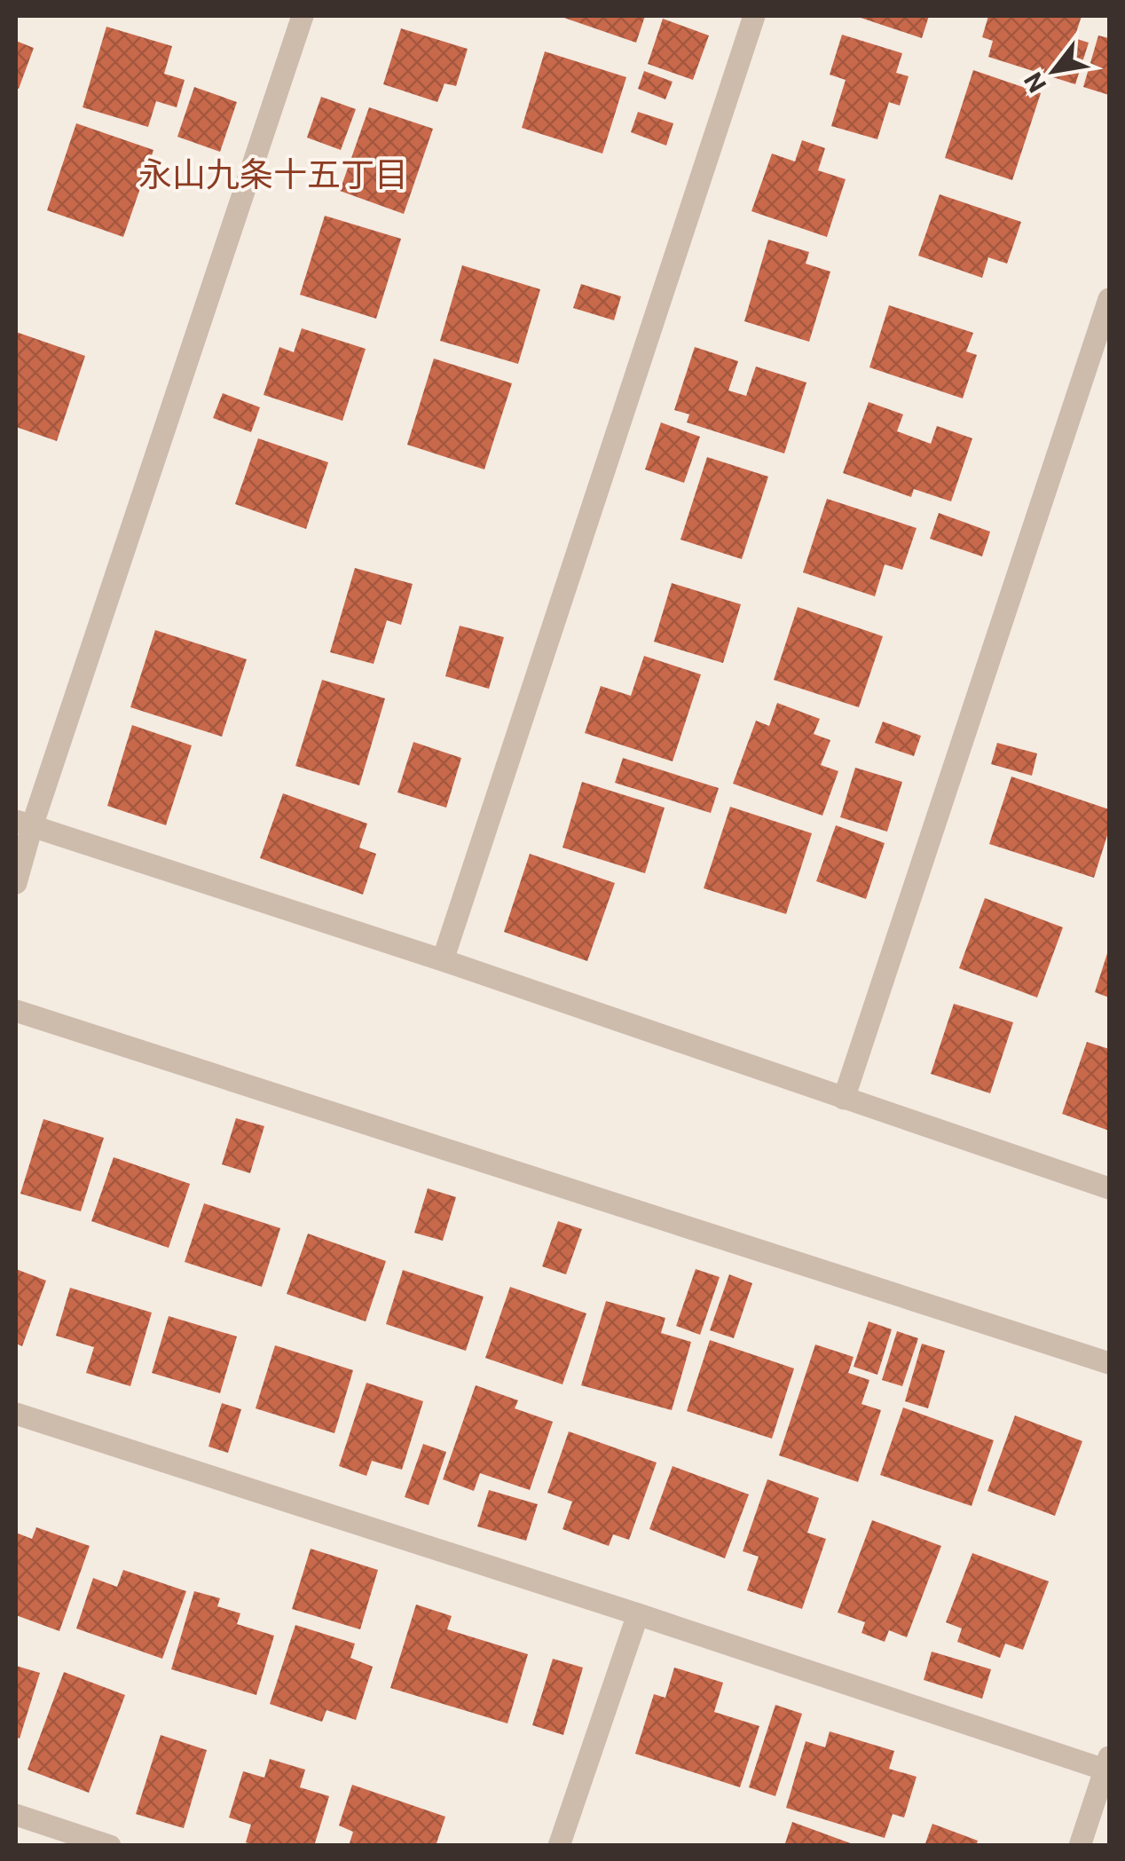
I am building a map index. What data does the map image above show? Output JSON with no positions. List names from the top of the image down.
{
  "districts": ["永山九条十五丁目"],
  "north": "bottom left"
}
